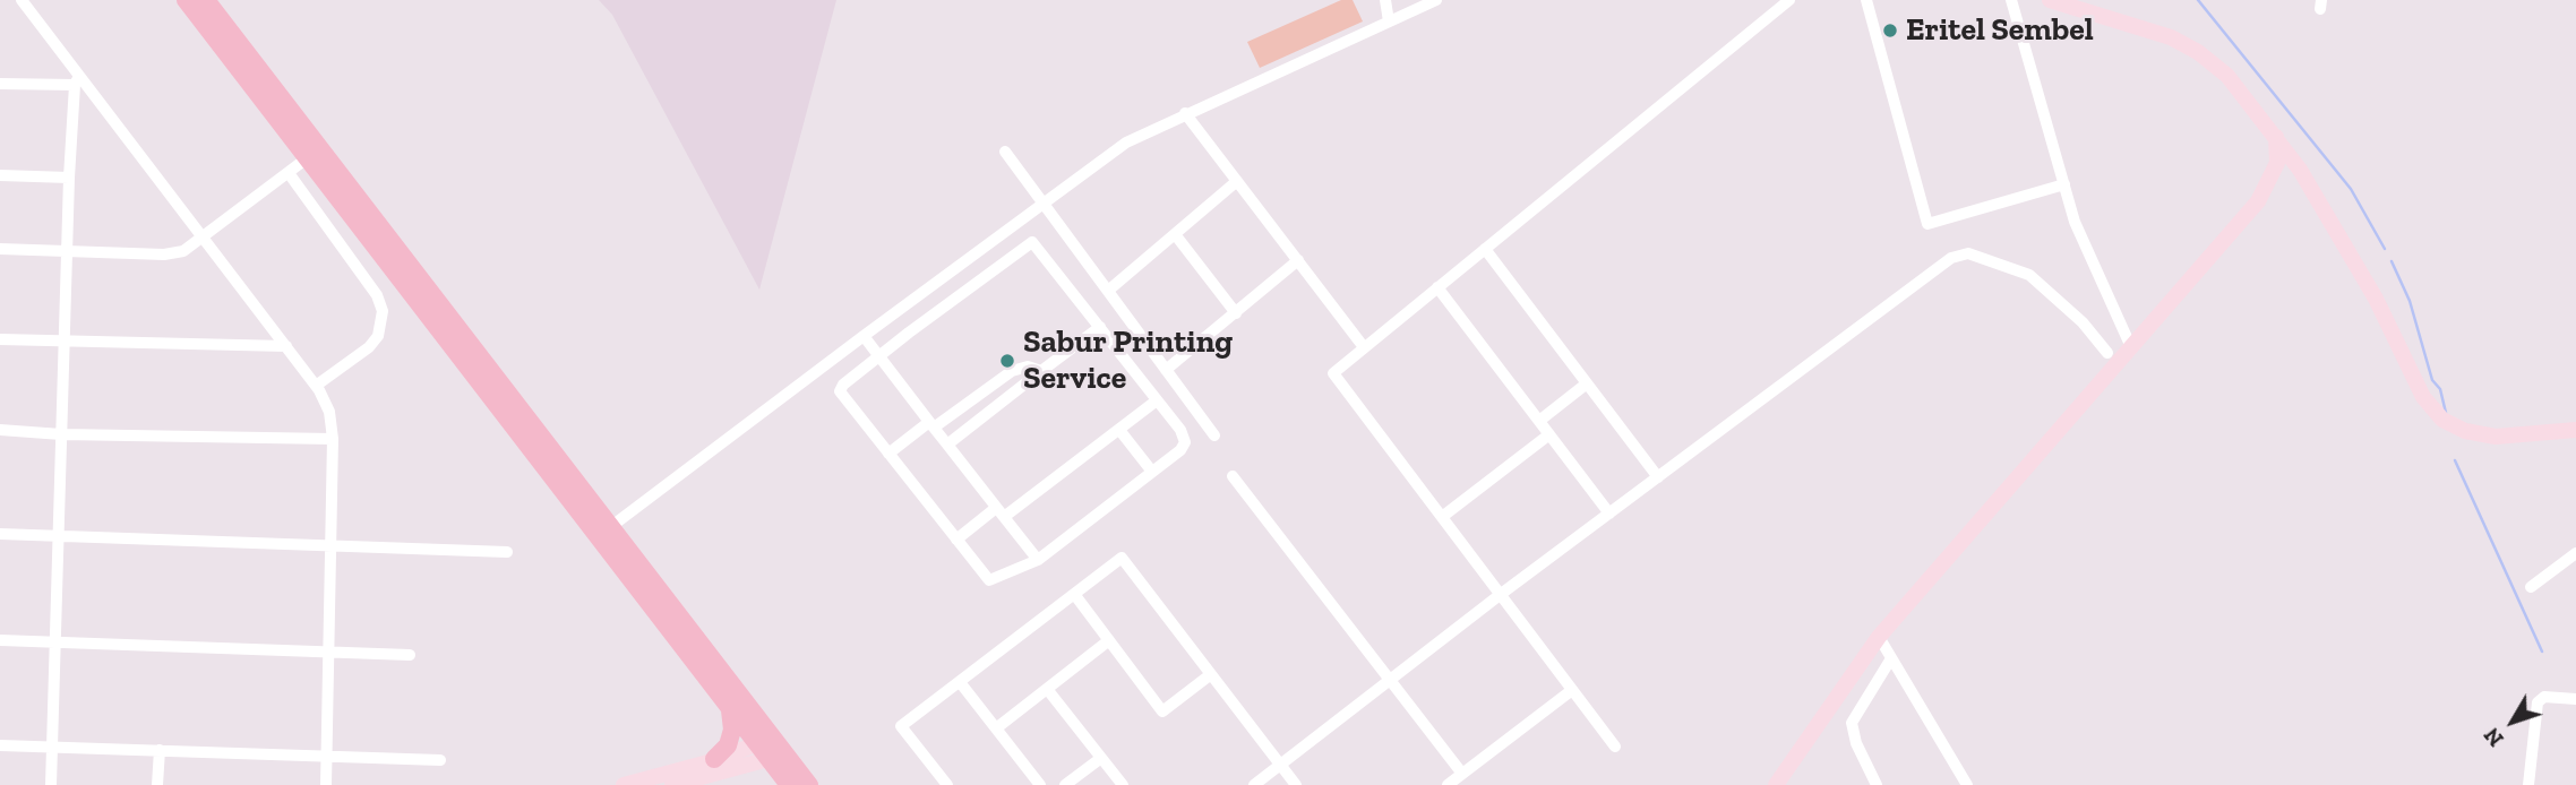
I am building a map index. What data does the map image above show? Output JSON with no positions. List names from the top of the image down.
{
  "places": ["Eritel Sembel", "Sabur Printing Service"],
  "north": "bottom left"
}
